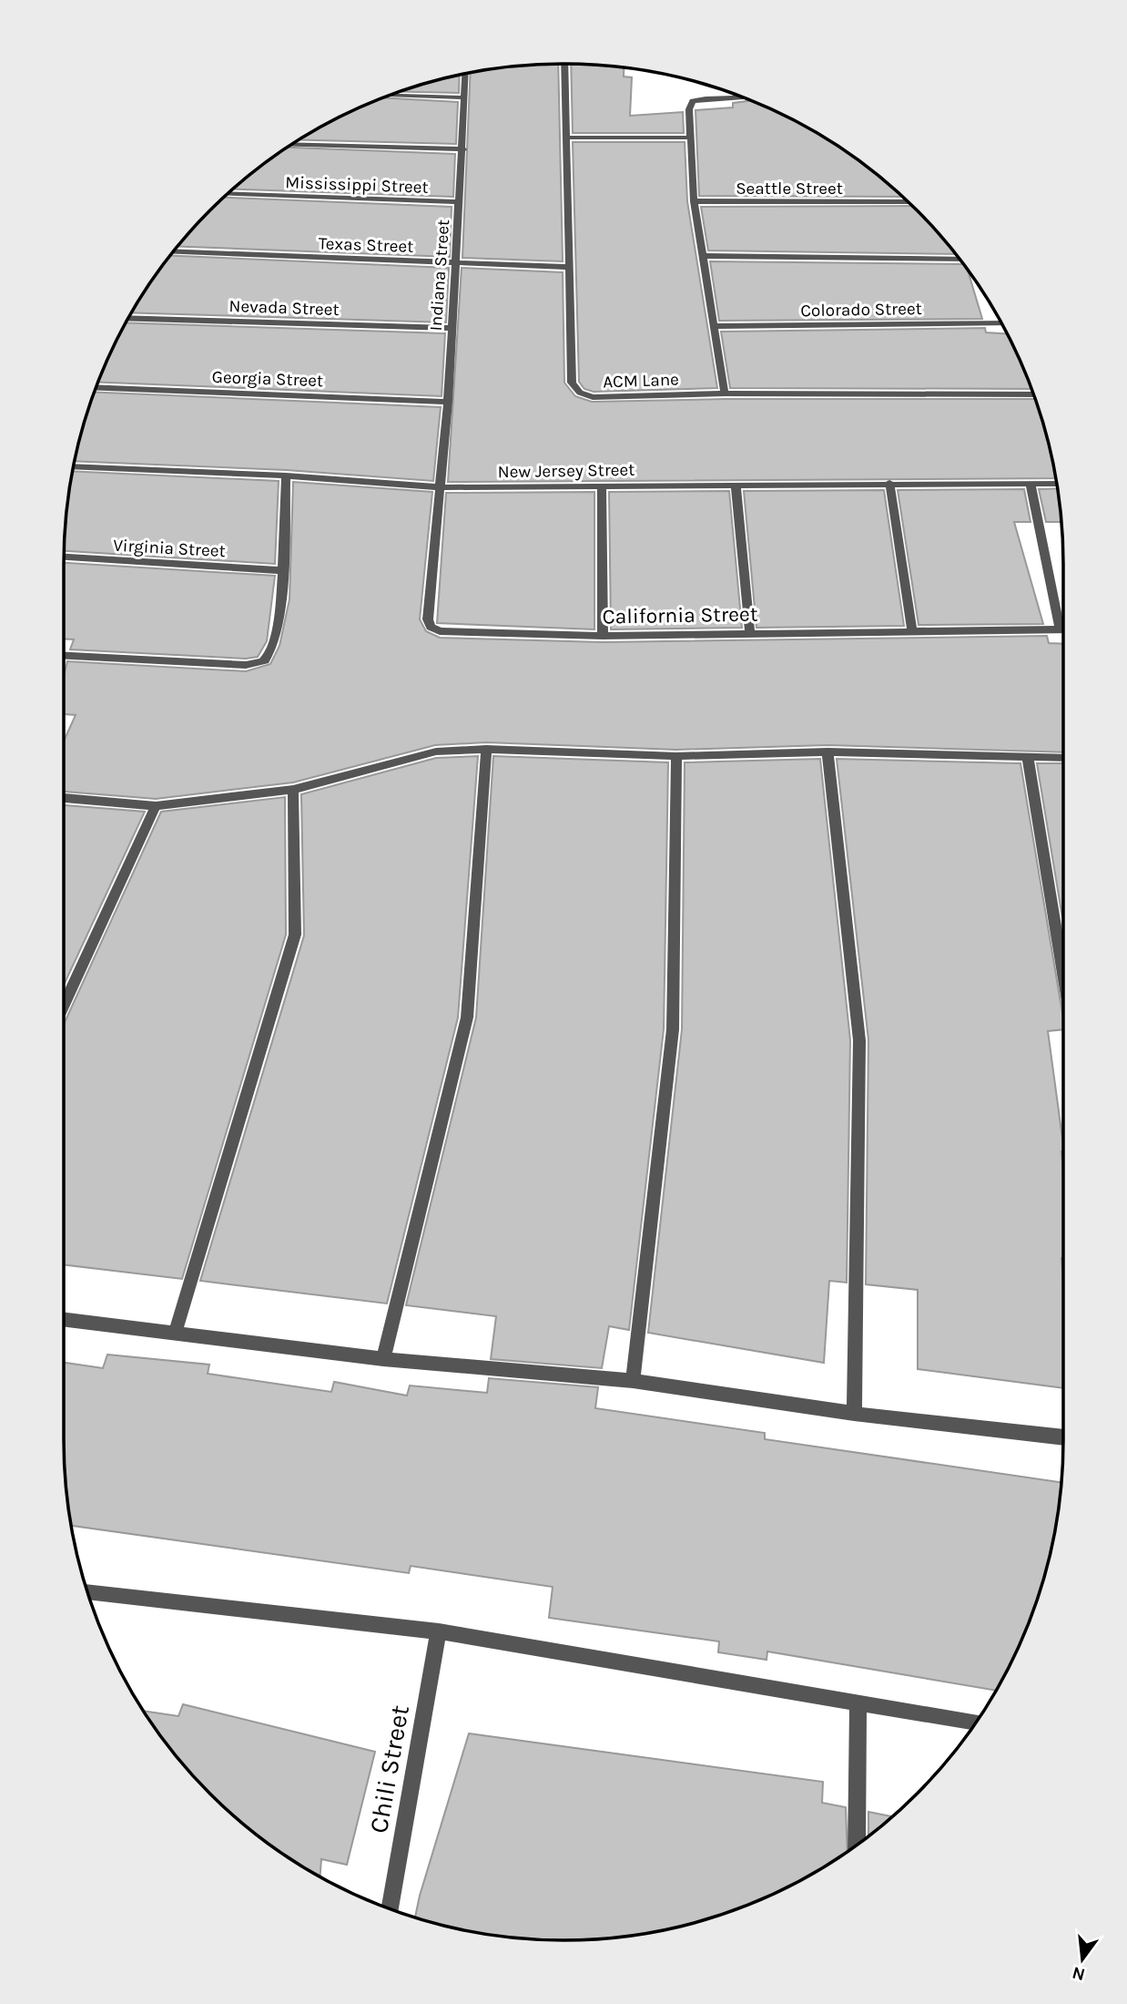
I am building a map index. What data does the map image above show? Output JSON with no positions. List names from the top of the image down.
{
  "streets": {
    "street": [
      "Mississippi Street",
      "Seattle Street",
      "Texas Street",
      "Indiana Street",
      "Nevada Street",
      "Colorado Street",
      "Georgia Street",
      "ACM Lane",
      "New Jersey Street",
      "Virginia Street",
      "California Street",
      "Chili Street"
    ]
  },
  "crossings": [
    ["Mississippi Street", "Indiana Street"],
    ["Texas Street", "Indiana Street"],
    ["Texas Street", "ACM Lane"],
    ["Indiana Street", "Nevada Street"],
    ["Indiana Street", "Georgia Street"],
    ["Indiana Street", "New Jersey Street"],
    ["Indiana Street", "California Street"],
    ["New Jersey Street", "California Street"]
  ],
  "north": "bottom"
}
